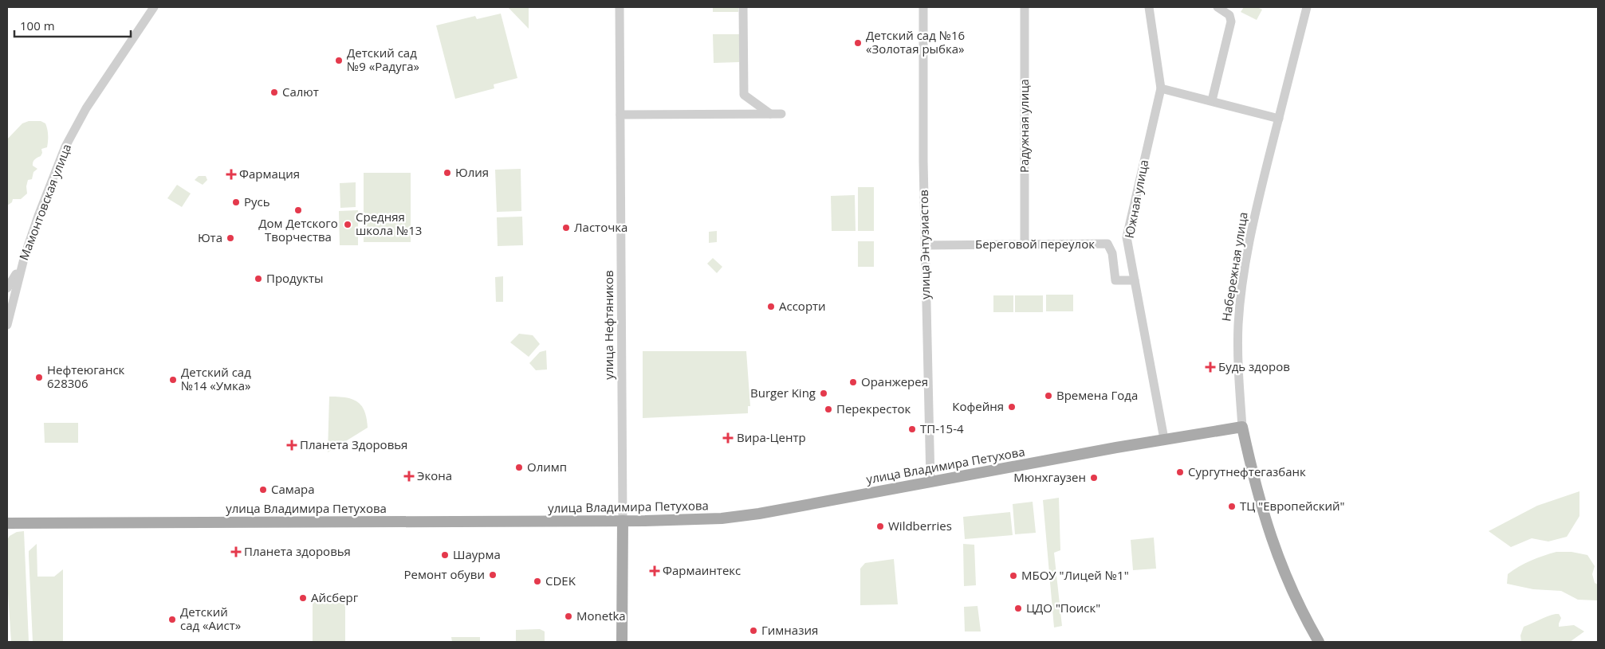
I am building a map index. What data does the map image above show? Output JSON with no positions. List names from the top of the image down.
{
  "streets": {
    "main road": ["Набережная улица", "улица Нефтяников", "улица Владимира Петухова"],
    "street": [
      "Радужная улица",
      "Южная улица",
      "Мамонтовская улица",
      "улица Энтузиастов",
      "Береговой переулок"
    ]
  },
  "crossings": [
    ["Радужная улица", "Береговой переулок"],
    ["Южная улица", "Береговой переулок"],
    ["Южная улица", "улица Владимира Петухова"],
    ["улица Энтузиастов", "Береговой переулок"],
    ["улица Энтузиастов", "улица Владимира Петухова"],
    ["Набережная улица", "улица Владимира Петухова"],
    ["улица Нефтяников", "улица Владимира Петухова"]
  ],
  "places": {
    "other": [
      "Детский сад №16 «Золотая рыбка»",
      "Детский сад №9 «Радуга»",
      "Салют",
      "Юлия",
      "Русь",
      "Дом Детского Творчества",
      "Средняя школа №13",
      "Ласточка",
      "Юта",
      "Продукты",
      "Ассорти",
      "Нефтеюганск 628306",
      "Детский сад №14 «Умка»",
      "Оранжерея",
      "Burger King",
      "Времена Года",
      "Кофейня",
      "Перекресток",
      "ТП-15-4",
      "Олимп",
      "Сургутнефтегазбанк",
      "Мюнхгаузен",
      "Самара",
      "ТЦ \"Европейский\"",
      "Wildberries",
      "Шаурма",
      "Ремонт обуви",
      "МБОУ \"Лицей №1\"",
      "CDEK",
      "Айсберг",
      "ЦДО \"Поиск\"",
      "Monetka",
      "Детский сад «Аист»",
      "Гимназия"
    ],
    "health": [
      "Фармация",
      "Будь здоров",
      "Вира-Центр",
      "Планета Здоровья",
      "Экона",
      "Планета здоровья",
      "Фармаинтекс"
    ]
  },
  "scale_bar": "100 m"
}
